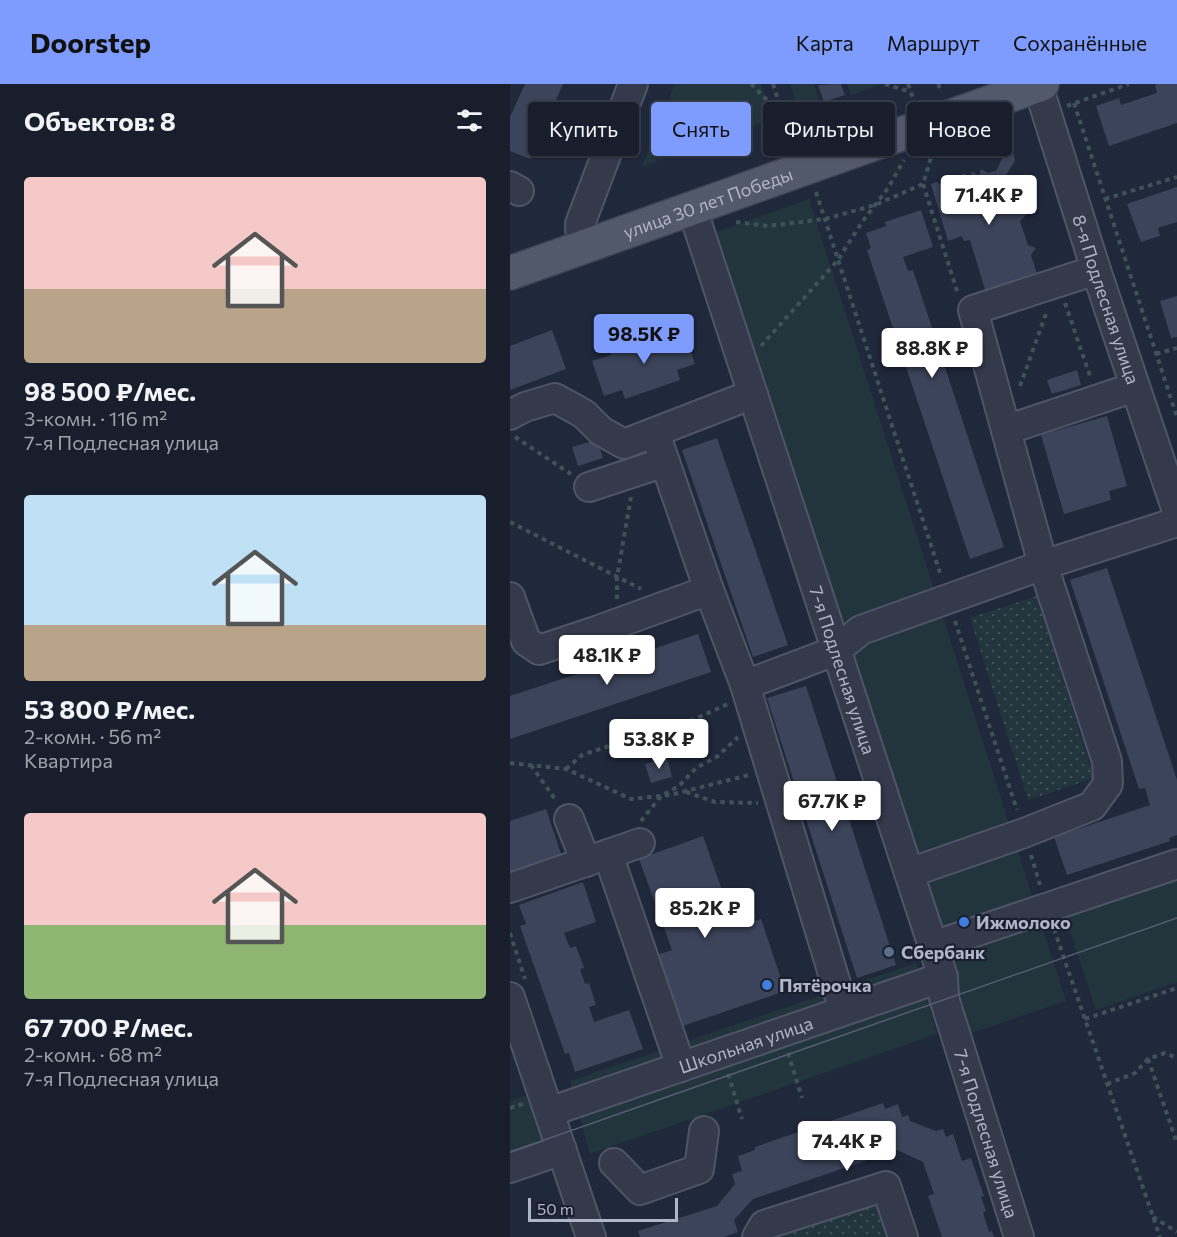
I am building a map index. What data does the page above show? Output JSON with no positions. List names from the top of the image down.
{
  "streets": {
    "main road": ["улица 30 лет Победы"],
    "street": ["8-я Подлесная улица", "7-я Подлесная улица", "Школьная улица"]
  },
  "crossings": [
    ["улица 30 лет Победы", "8-я Подлесная улица"],
    ["улица 30 лет Победы", "7-я Подлесная улица"],
    ["7-я Подлесная улица", "Школьная улица"]
  ],
  "places": ["Ижмолоко", "Сбербанк", "Пятёрочка"],
  "scale_bar": "50 m",
  "page": {
    "header": "Doorstep",
    "nav": ["Карта", "Маршрут", "Сохранённые"],
    "heading": "Объектов: 8",
    "chip": [
      "Купить",
      "Снять",
      "Фильтры",
      "Новое"
    ],
    "list": [
      {
        "name": "98 500 ₽/мес.",
        "note": "3-комн. · 116 m² · 7-я Подлесная улица"
      },
      {
        "name": "53 800 ₽/мес.",
        "note": "2-комн. · 56 m² · Квартира"
      },
      {
        "name": "67 700 ₽/мес.",
        "note": "2-комн. · 68 m² · 7-я Подлесная улица"
      }
    ],
    "price": [
      "71.4K ₽",
      "98.5K ₽",
      "88.8K ₽",
      "48.1K ₽",
      "53.8K ₽",
      "67.7K ₽",
      "85.2K ₽",
      "74.4K ₽"
    ],
    "scale": "50 m"
  }
}
